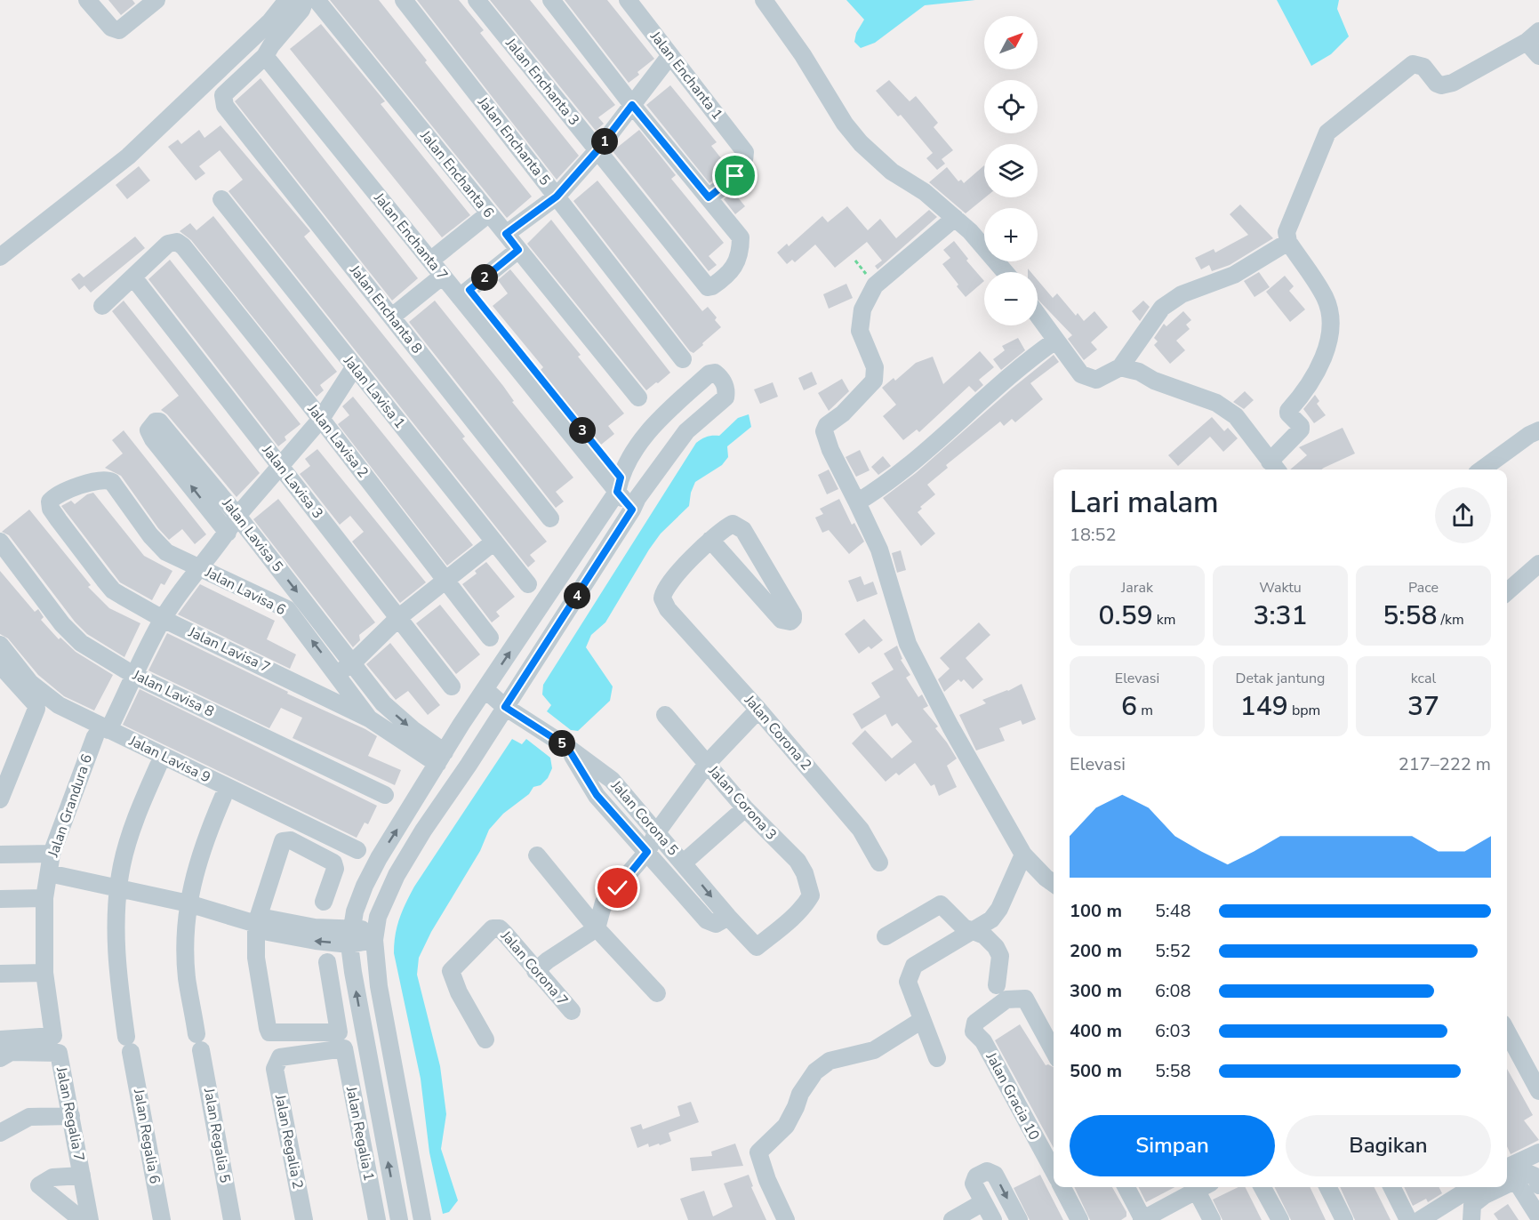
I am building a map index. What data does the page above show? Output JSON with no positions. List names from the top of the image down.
{
  "streets": {
    "street": [
      "Jalan Enchanta 1",
      "Jalan Enchanta 3",
      "Jalan Enchanta 5",
      "Jalan Enchanta 6",
      "Jalan Enchanta 7",
      "Jalan Enchanta 8",
      "Jalan Lavisa 1",
      "Jalan Lavisa 2",
      "Jalan Lavisa 3",
      "Jalan Lavisa 5",
      "Jalan Lavisa 6",
      "Jalan Lavisa 7",
      "Jalan Lavisa 8",
      "Jalan Corona 2",
      "Jalan Lavisa 9",
      "Jalan Corona 3",
      "Jalan Grandura 6",
      "Jalan Corona 5",
      "Jalan Corona 7",
      "Jalan Gracia 10",
      "Jalan Regalia 7",
      "Jalan Regalia 1",
      "Jalan Regalia 5",
      "Jalan Regalia 6",
      "Jalan Regalia 2"
    ]
  },
  "crossings": [
    ["Jalan Enchanta 1", "Jalan Enchanta 3"],
    ["Jalan Enchanta 7", "Jalan Enchanta 8"],
    ["Jalan Lavisa 1", "Jalan Grandura 6"],
    ["Jalan Lavisa 2", "Jalan Lavisa 3"],
    ["Jalan Lavisa 2", "Jalan Grandura 6"],
    ["Jalan Lavisa 3", "Jalan Grandura 6"],
    ["Jalan Lavisa 5", "Jalan Lavisa 7"],
    ["Jalan Lavisa 5", "Jalan Grandura 6"],
    ["Jalan Lavisa 6", "Jalan Lavisa 7"],
    ["Jalan Lavisa 6", "Jalan Grandura 6"],
    ["Jalan Lavisa 7", "Jalan Grandura 6"],
    ["Jalan Lavisa 8", "Jalan Grandura 6"],
    ["Jalan Lavisa 9", "Jalan Grandura 6"],
    ["Jalan Corona 3", "Jalan Corona 5"],
    ["Jalan Regalia 1", "Jalan Regalia 2"]
  ],
  "one_way": ["Jalan Lavisa 6"],
  "north": "top right",
  "page": {
    "map_buttons": ["+", "−"],
    "pins": [
      "1",
      "2",
      "3",
      "4",
      "5"
    ],
    "heading": ["Lari malam", "18:52"],
    "stats": [
      ["Jarak", "0.59 km"],
      ["Waktu", "3:31"],
      ["Pace", "5:58 /km"],
      ["Elevasi", "6 m"],
      ["Detak jantung", "149 bpm"],
      ["kcal", "37"]
    ],
    "chart": ["Elevasi", "217–222 m"],
    "list": [
      {
        "name": "100 m",
        "note": "5:48"
      },
      {
        "name": "200 m",
        "note": "5:52"
      },
      {
        "name": "300 m",
        "note": "6:08"
      },
      {
        "name": "400 m",
        "note": "6:03"
      },
      {
        "name": "500 m",
        "note": "5:58"
      }
    ],
    "buttons": ["Simpan", "Bagikan"]
  }
}
